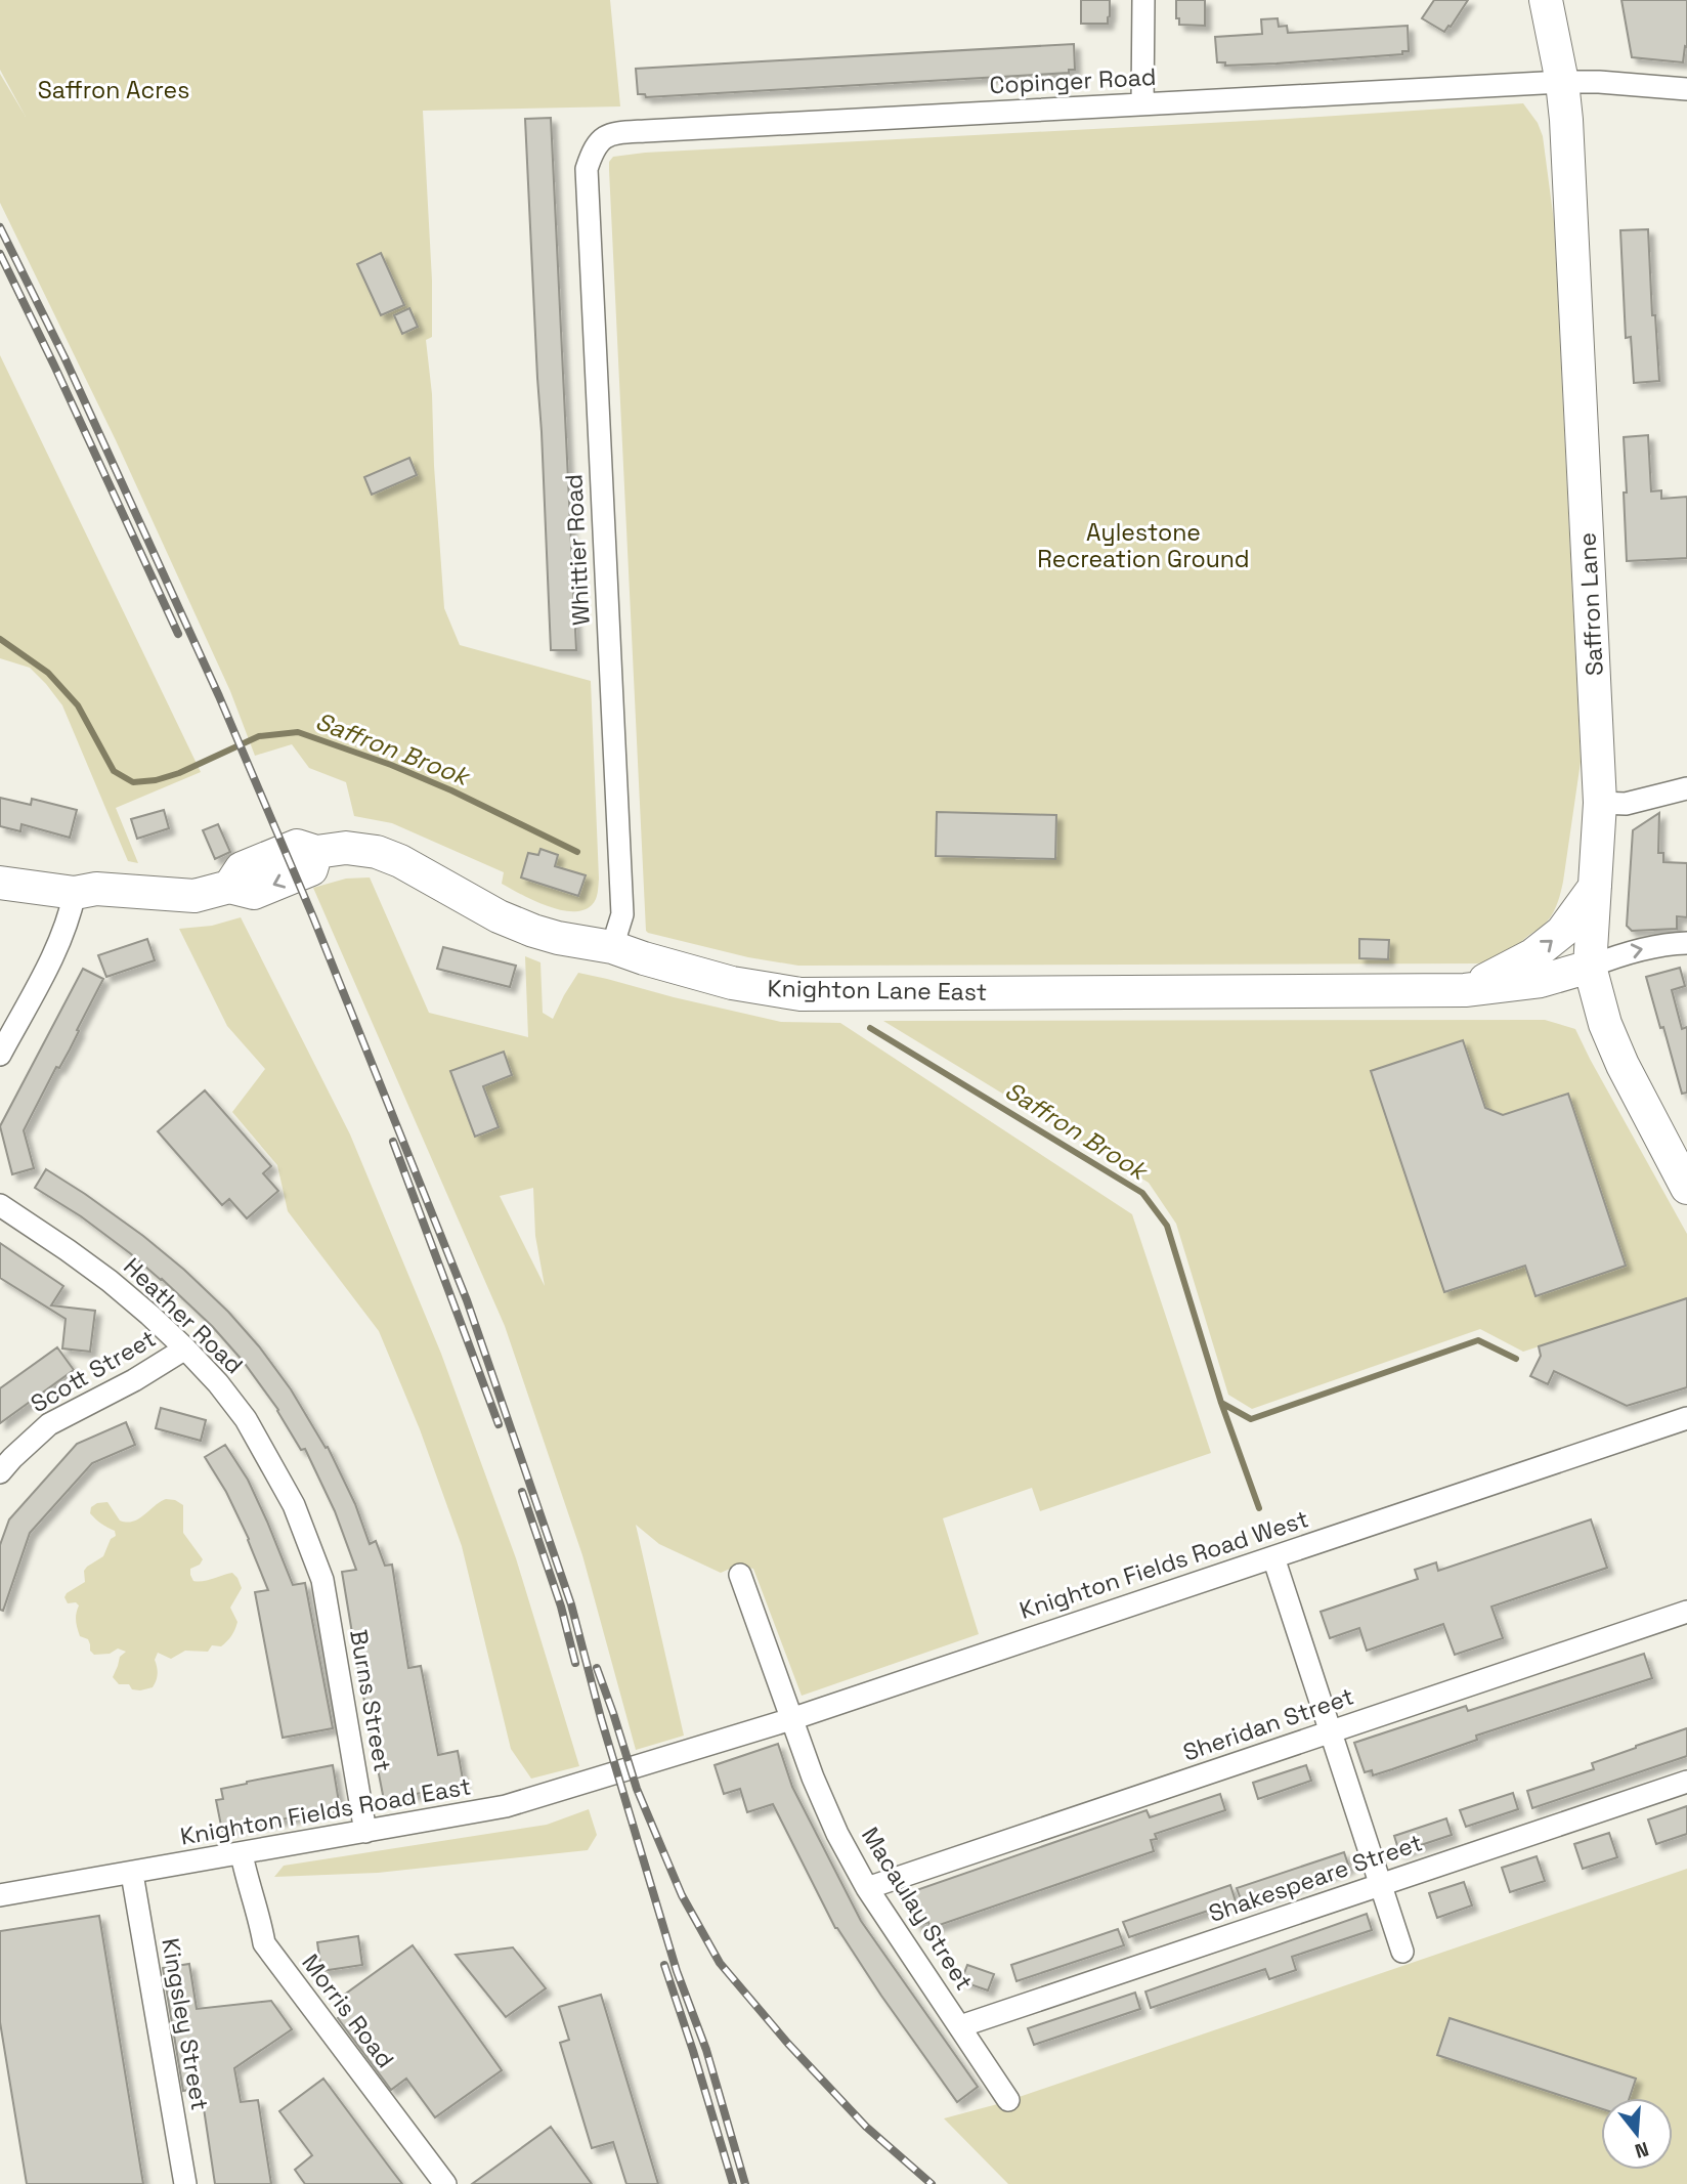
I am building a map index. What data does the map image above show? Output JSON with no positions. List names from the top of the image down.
{
  "streets": {
    "street": [
      "Copinger Road",
      "Whittier Road",
      "Saffron Lane",
      "Knighton Lane East",
      "Heather Road",
      "Scott Street",
      "Knighton Fields Road West",
      "Burns Street",
      "Sheridan Street",
      "Knighton Fields Road East",
      "Shakespeare Street",
      "Macaulay Street",
      "Morris Road",
      "Kingsley Street"
    ]
  },
  "crossings": [
    ["Copinger Road", "Whittier Road"],
    ["Copinger Road", "Saffron Lane"],
    ["Whittier Road", "Knighton Lane East"],
    ["Saffron Lane", "Knighton Lane East"],
    ["Heather Road", "Scott Street"],
    ["Heather Road", "Burns Street"],
    ["Knighton Fields Road West", "Knighton Fields Road East"],
    ["Knighton Fields Road West", "Macaulay Street"],
    ["Burns Street", "Knighton Fields Road East"],
    ["Sheridan Street", "Macaulay Street"],
    ["Knighton Fields Road East", "Morris Road"],
    ["Knighton Fields Road East", "Kingsley Street"],
    ["Shakespeare Street", "Macaulay Street"]
  ],
  "water": ["Saffron Brook"],
  "parks": ["Saffron Acres", "Aylestone Recreation Ground"],
  "north": "bottom"
}
